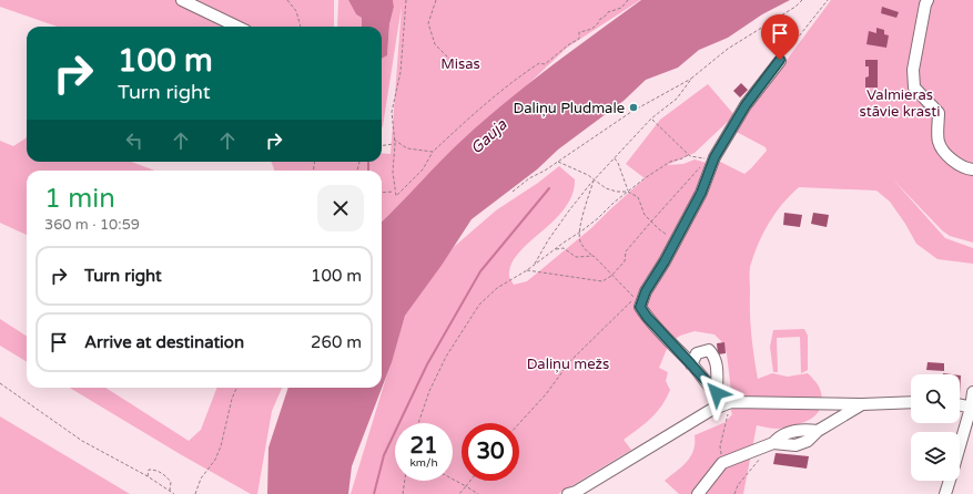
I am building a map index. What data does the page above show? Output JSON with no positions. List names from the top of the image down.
{
  "water": ["Gauja"],
  "parks": ["Misas", "Valmieras stāvie krasti", "Daliņu mežs"],
  "places": ["Daliņu Pludmale"],
  "page": {
    "turn": ["100 m", "Turn right"],
    "heading": ["1 min", "360 m · 10:59"],
    "list": [
      {
        "name": "Turn right",
        "value": "100 m"
      },
      {
        "name": "Arrive at destination",
        "value": "260 m"
      }
    ],
    "speed": "21 km/h",
    "limit": "30"
  }
}
